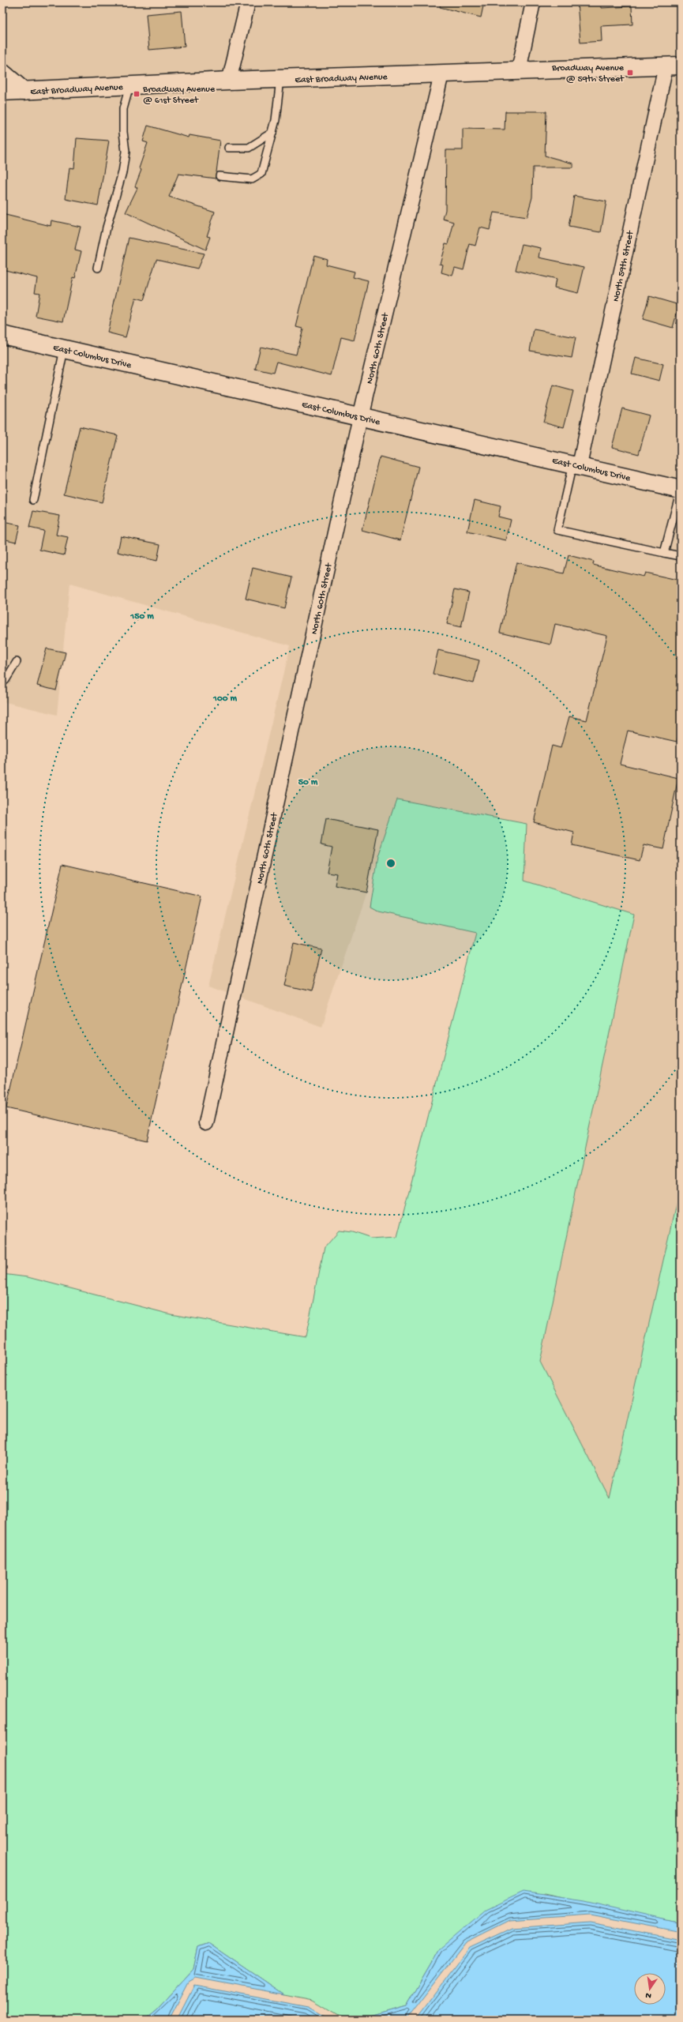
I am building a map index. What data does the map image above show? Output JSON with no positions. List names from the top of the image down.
{
  "streets": {
    "street": [
      "East Broadway Avenue",
      "North 59th Street",
      "North 60th Street",
      "East Columbus Drive"
    ]
  },
  "crossings": [
    ["East Broadway Avenue", "North 59th Street"],
    ["East Broadway Avenue", "North 60th Street"],
    ["North 59th Street", "East Columbus Drive"],
    ["North 60th Street", "East Columbus Drive"]
  ],
  "places": {
    "transit": ["Broadway Avenue @ 59th Street", "Broadway Avenue @ 61st Street"]
  },
  "north": "bottom",
  "rings": ["150 m", "100 m", "50 m"]
}
